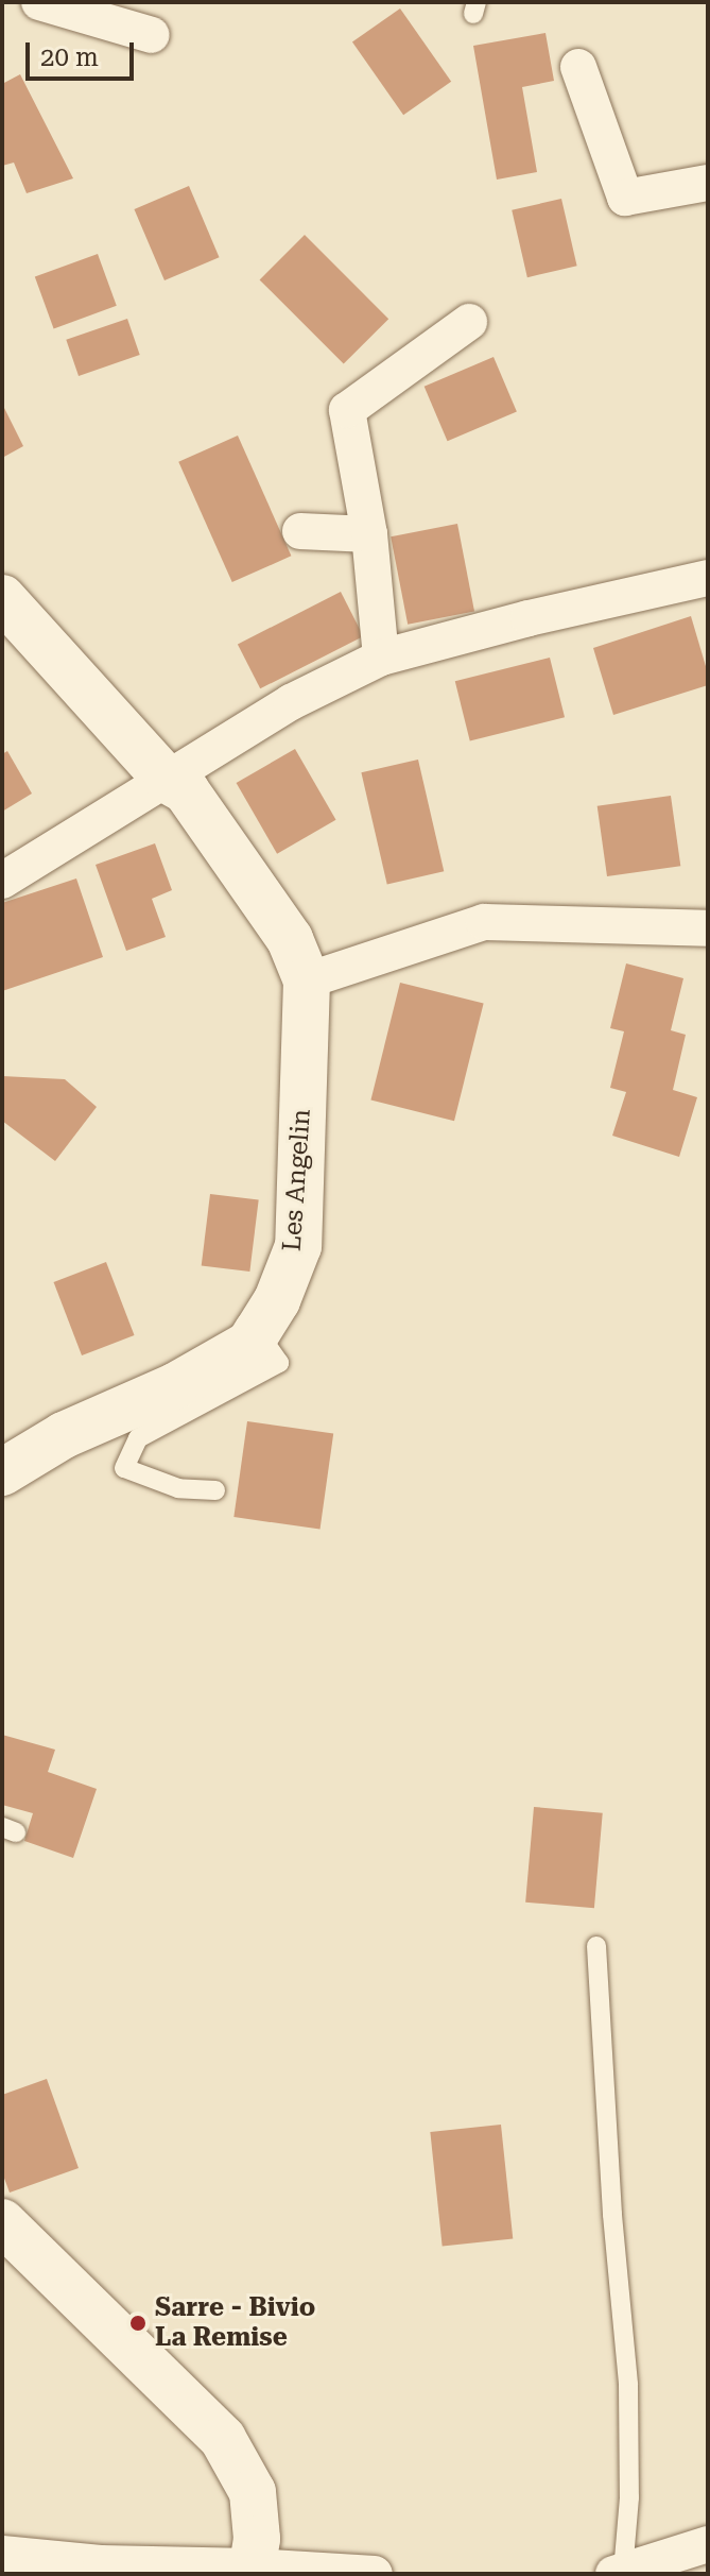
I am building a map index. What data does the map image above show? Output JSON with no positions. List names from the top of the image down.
{
  "streets": {
    "street": ["Les Angelin"]
  },
  "places": ["Sarre - Bivio La Remise"],
  "scale_bar": "20 m"
}
